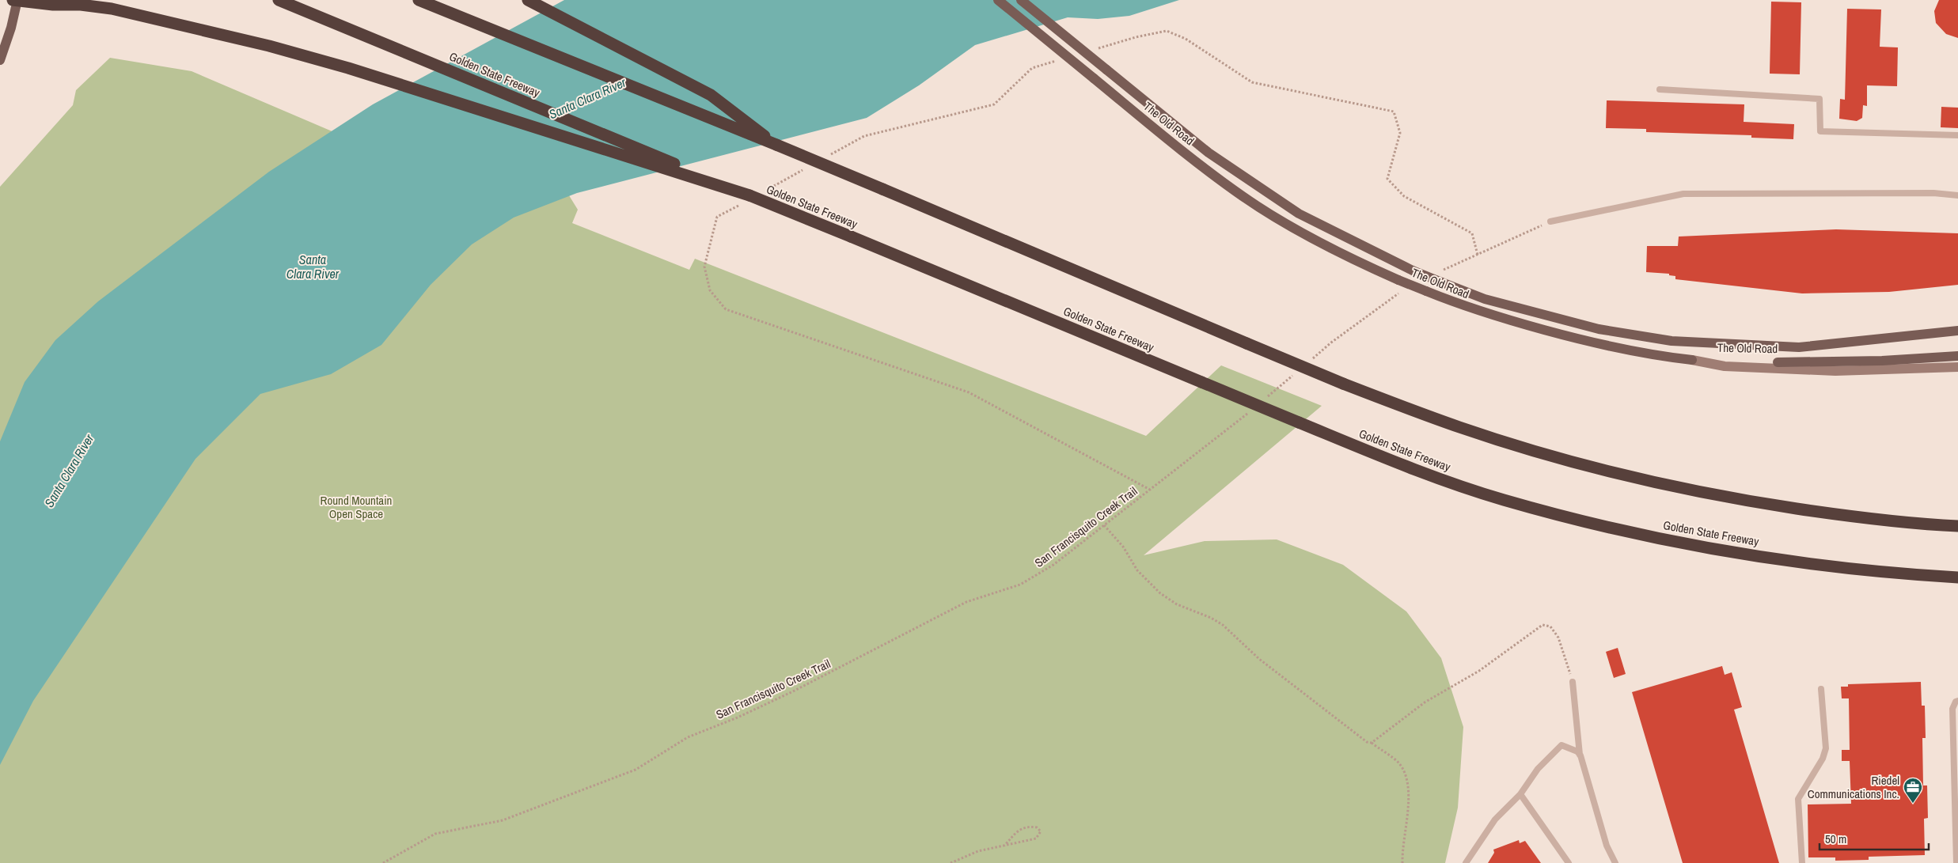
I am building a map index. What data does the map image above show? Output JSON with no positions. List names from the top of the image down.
{
  "streets": {
    "highway": ["Golden State Freeway"],
    "main road": ["The Old Road"],
    "path": ["San Francisquito Creek Trail"]
  },
  "water": ["Santa Clara River"],
  "parks": ["Round Mountain Open Space"],
  "places": {
    "office": ["Riedel Communications Inc."]
  },
  "scale_bar": "50 m"
}
